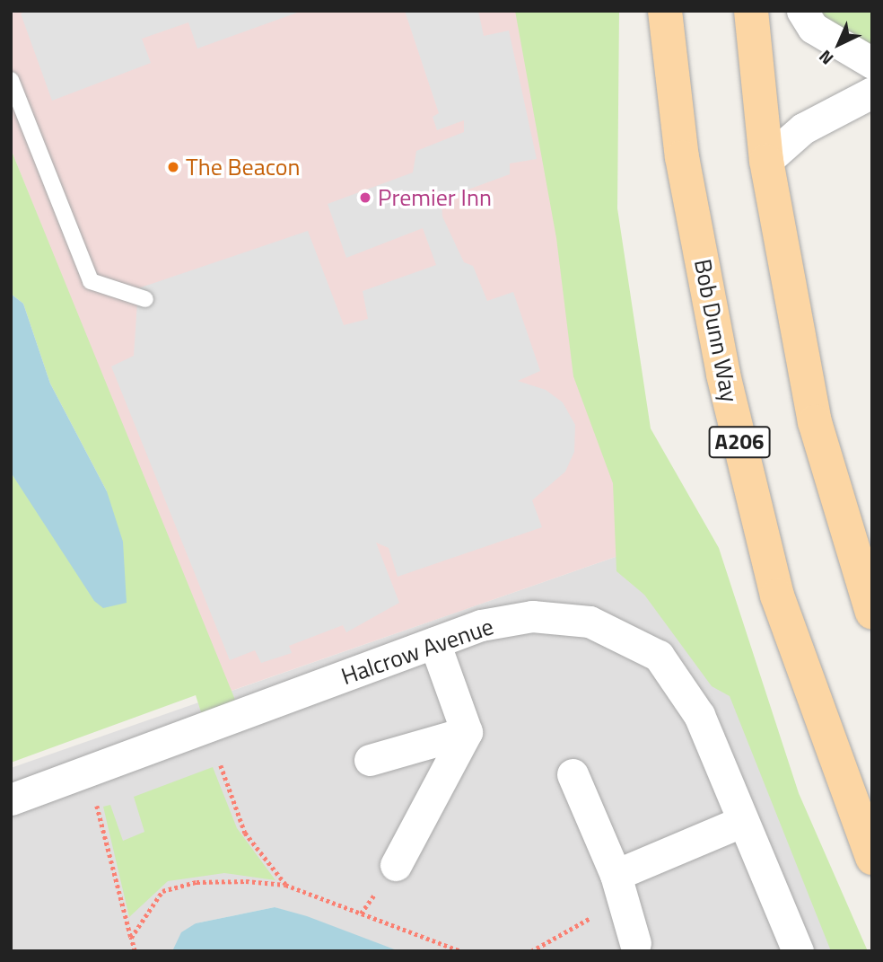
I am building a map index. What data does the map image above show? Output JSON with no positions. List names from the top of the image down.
{
  "streets": {
    "main road": ["Bob Dunn Way", "A206"],
    "street": ["Halcrow Avenue"]
  },
  "places": ["The Beacon", "Premier Inn"],
  "north": "bottom left"
}
